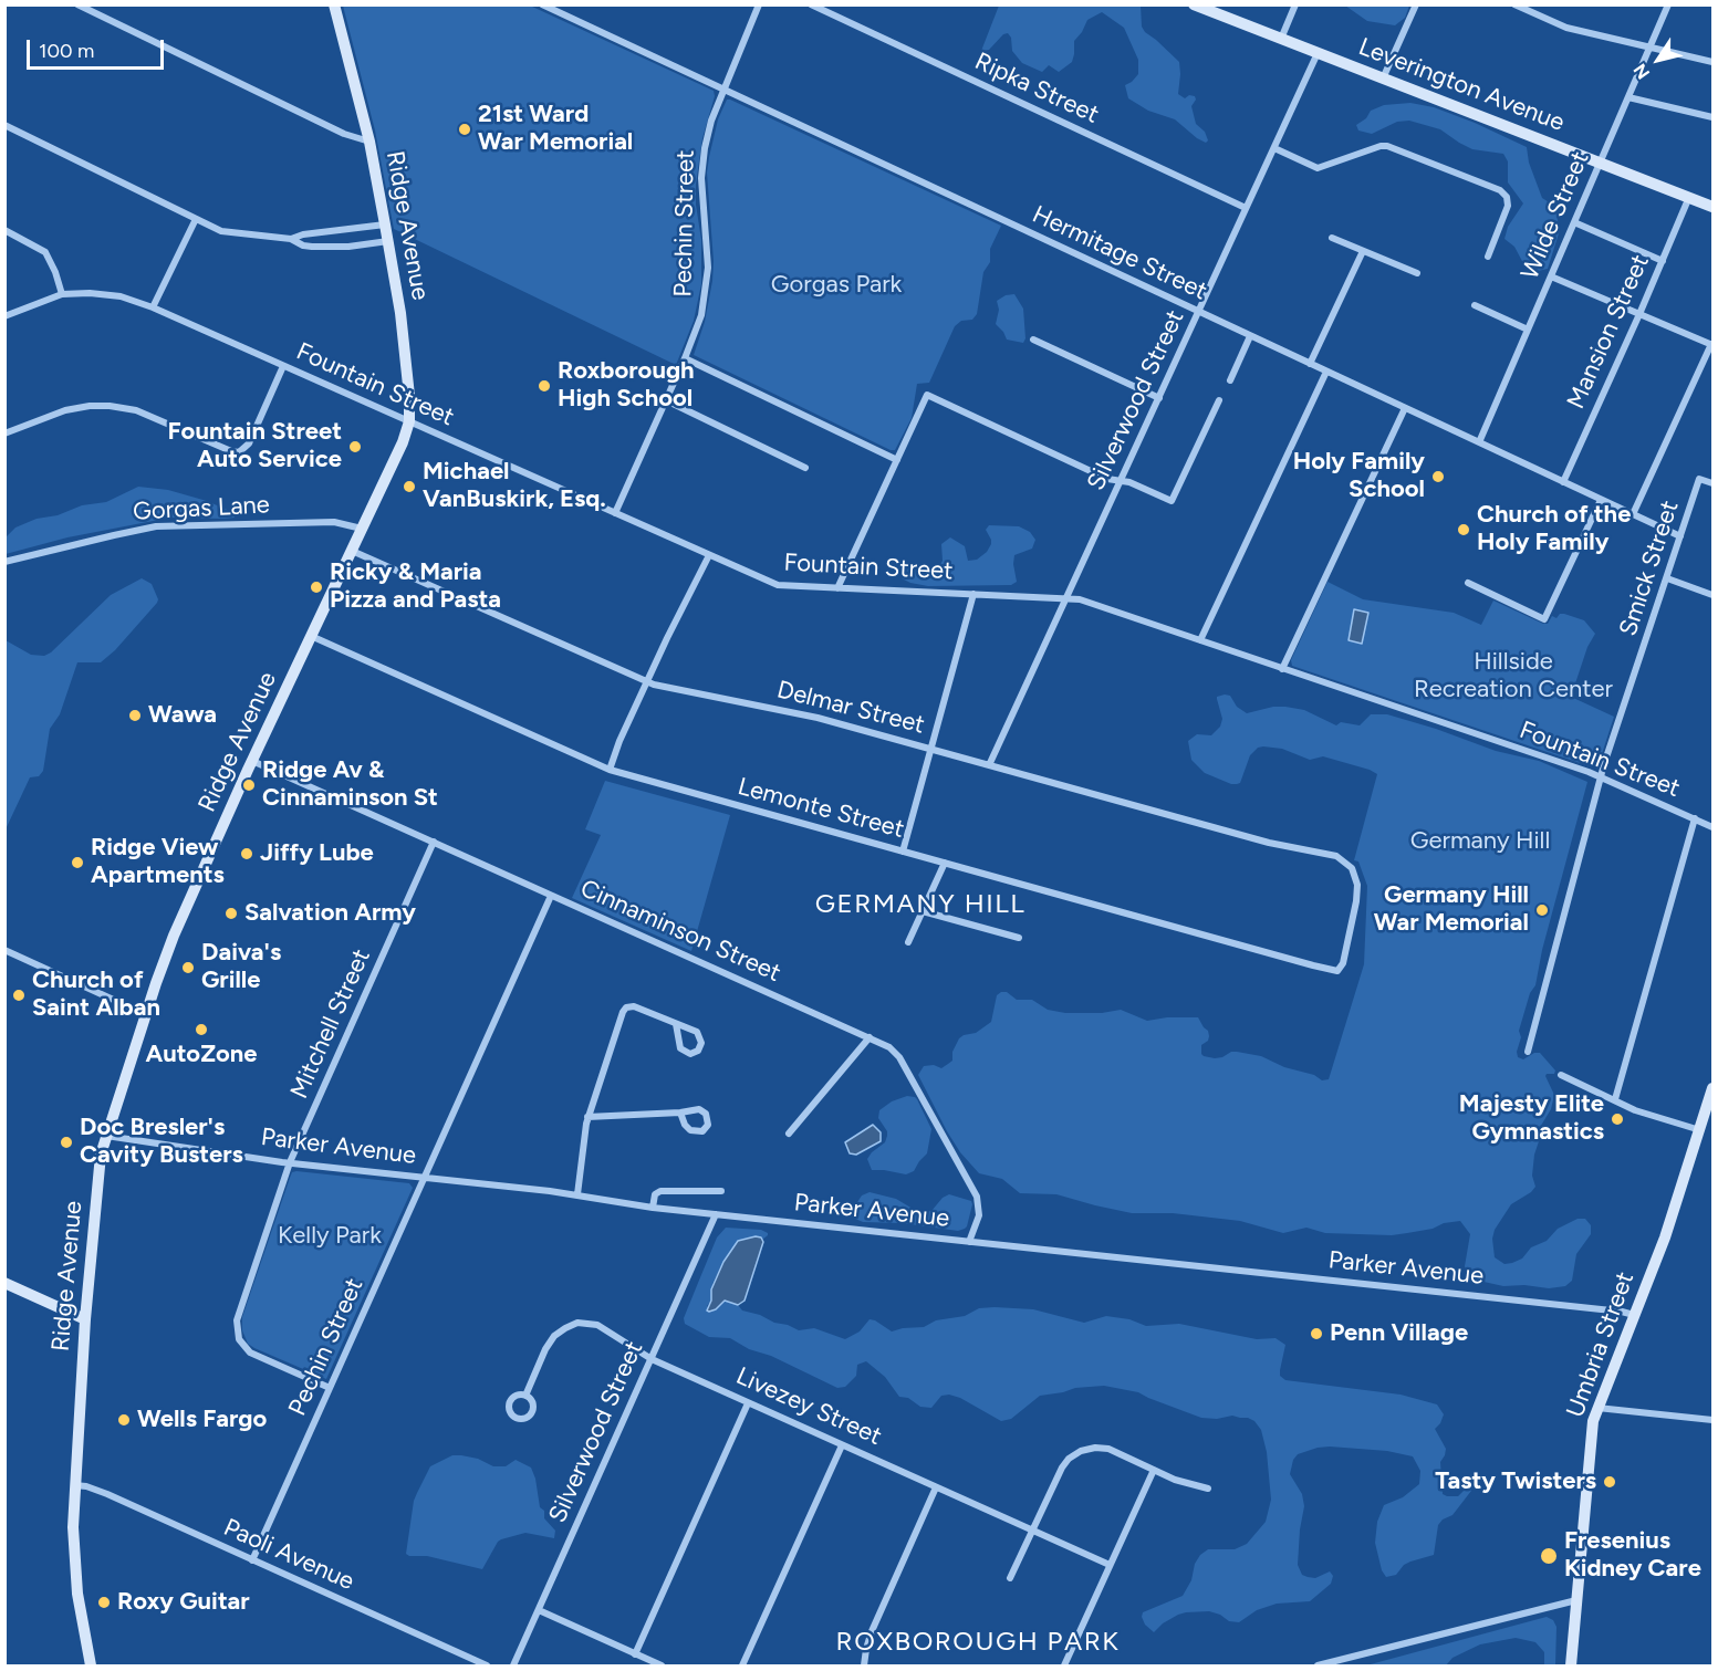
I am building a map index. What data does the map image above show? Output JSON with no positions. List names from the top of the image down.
{
  "streets": {
    "main road": ["Leverington Avenue", "Ridge Avenue", "Umbria Street"],
    "street": [
      "Ripka Street",
      "Wilde Street",
      "Pechin Street",
      "Hermitage Street",
      "Mansion Street",
      "Fountain Street",
      "Silverwood Street",
      "Gorgas Lane",
      "Smick Street",
      "Delmar Street",
      "Lemonte Street",
      "Cinnaminson Street",
      "Mitchell Street",
      "Parker Avenue",
      "Livezey Street",
      "Paoli Avenue"
    ]
  },
  "crossings": [
    ["Leverington Avenue", "Wilde Street"],
    ["Leverington Avenue", "Mansion Street"],
    ["Leverington Avenue", "Silverwood Street"],
    ["Ripka Street", "Silverwood Street"],
    ["Wilde Street", "Hermitage Street"],
    ["Pechin Street", "Hermitage Street"],
    ["Pechin Street", "Fountain Street"],
    ["Pechin Street", "Cinnaminson Street"],
    ["Pechin Street", "Mitchell Street"],
    ["Pechin Street", "Parker Avenue"],
    ["Pechin Street", "Paoli Avenue"],
    ["Ridge Avenue", "Fountain Street"],
    ["Ridge Avenue", "Gorgas Lane"],
    ["Ridge Avenue", "Delmar Street"],
    ["Ridge Avenue", "Lemonte Street"],
    ["Ridge Avenue", "Cinnaminson Street"],
    ["Ridge Avenue", "Parker Avenue"],
    ["Ridge Avenue", "Paoli Avenue"],
    ["Hermitage Street", "Mansion Street"],
    ["Hermitage Street", "Silverwood Street"],
    ["Hermitage Street", "Smick Street"],
    ["Fountain Street", "Silverwood Street"],
    ["Fountain Street", "Smick Street"],
    ["Silverwood Street", "Delmar Street"],
    ["Silverwood Street", "Parker Avenue"],
    ["Silverwood Street", "Livezey Street"],
    ["Delmar Street", "Lemonte Street"],
    ["Cinnaminson Street", "Mitchell Street"],
    ["Cinnaminson Street", "Parker Avenue"],
    ["Mitchell Street", "Parker Avenue"],
    ["Parker Avenue", "Umbria Street"]
  ],
  "districts": ["GERMANY HILL", "ROXBOROUGH PARK"],
  "parks": [
    "Gorgas Park",
    "Hillside Recreation Center",
    "Germany Hill",
    "Kelly Park"
  ],
  "places": [
    "21st Ward War Memorial",
    "Roxborough High School",
    "Fountain Street Auto Service",
    "Holy Family School",
    "Michael VanBuskirk, Esq.",
    "Church of the Holy Family",
    "Ricky & Maria Pizza and Pasta",
    "Wawa",
    "Ridge Av & Cinnaminson St",
    "Jiffy Lube",
    "Ridge View Apartments",
    "Germany Hill War Memorial",
    "Salvation Army",
    "Daiva's Grille",
    "Church of Saint Alban",
    "AutoZone",
    "Majesty Elite Gymnastics",
    "Doc Bresler's Cavity Busters",
    "Penn Village",
    "Wells Fargo",
    "Tasty Twisters",
    "Fresenius Kidney Care",
    "Roxy Guitar"
  ],
  "scale_bar": "100 m",
  "north": "bottom left"
}
